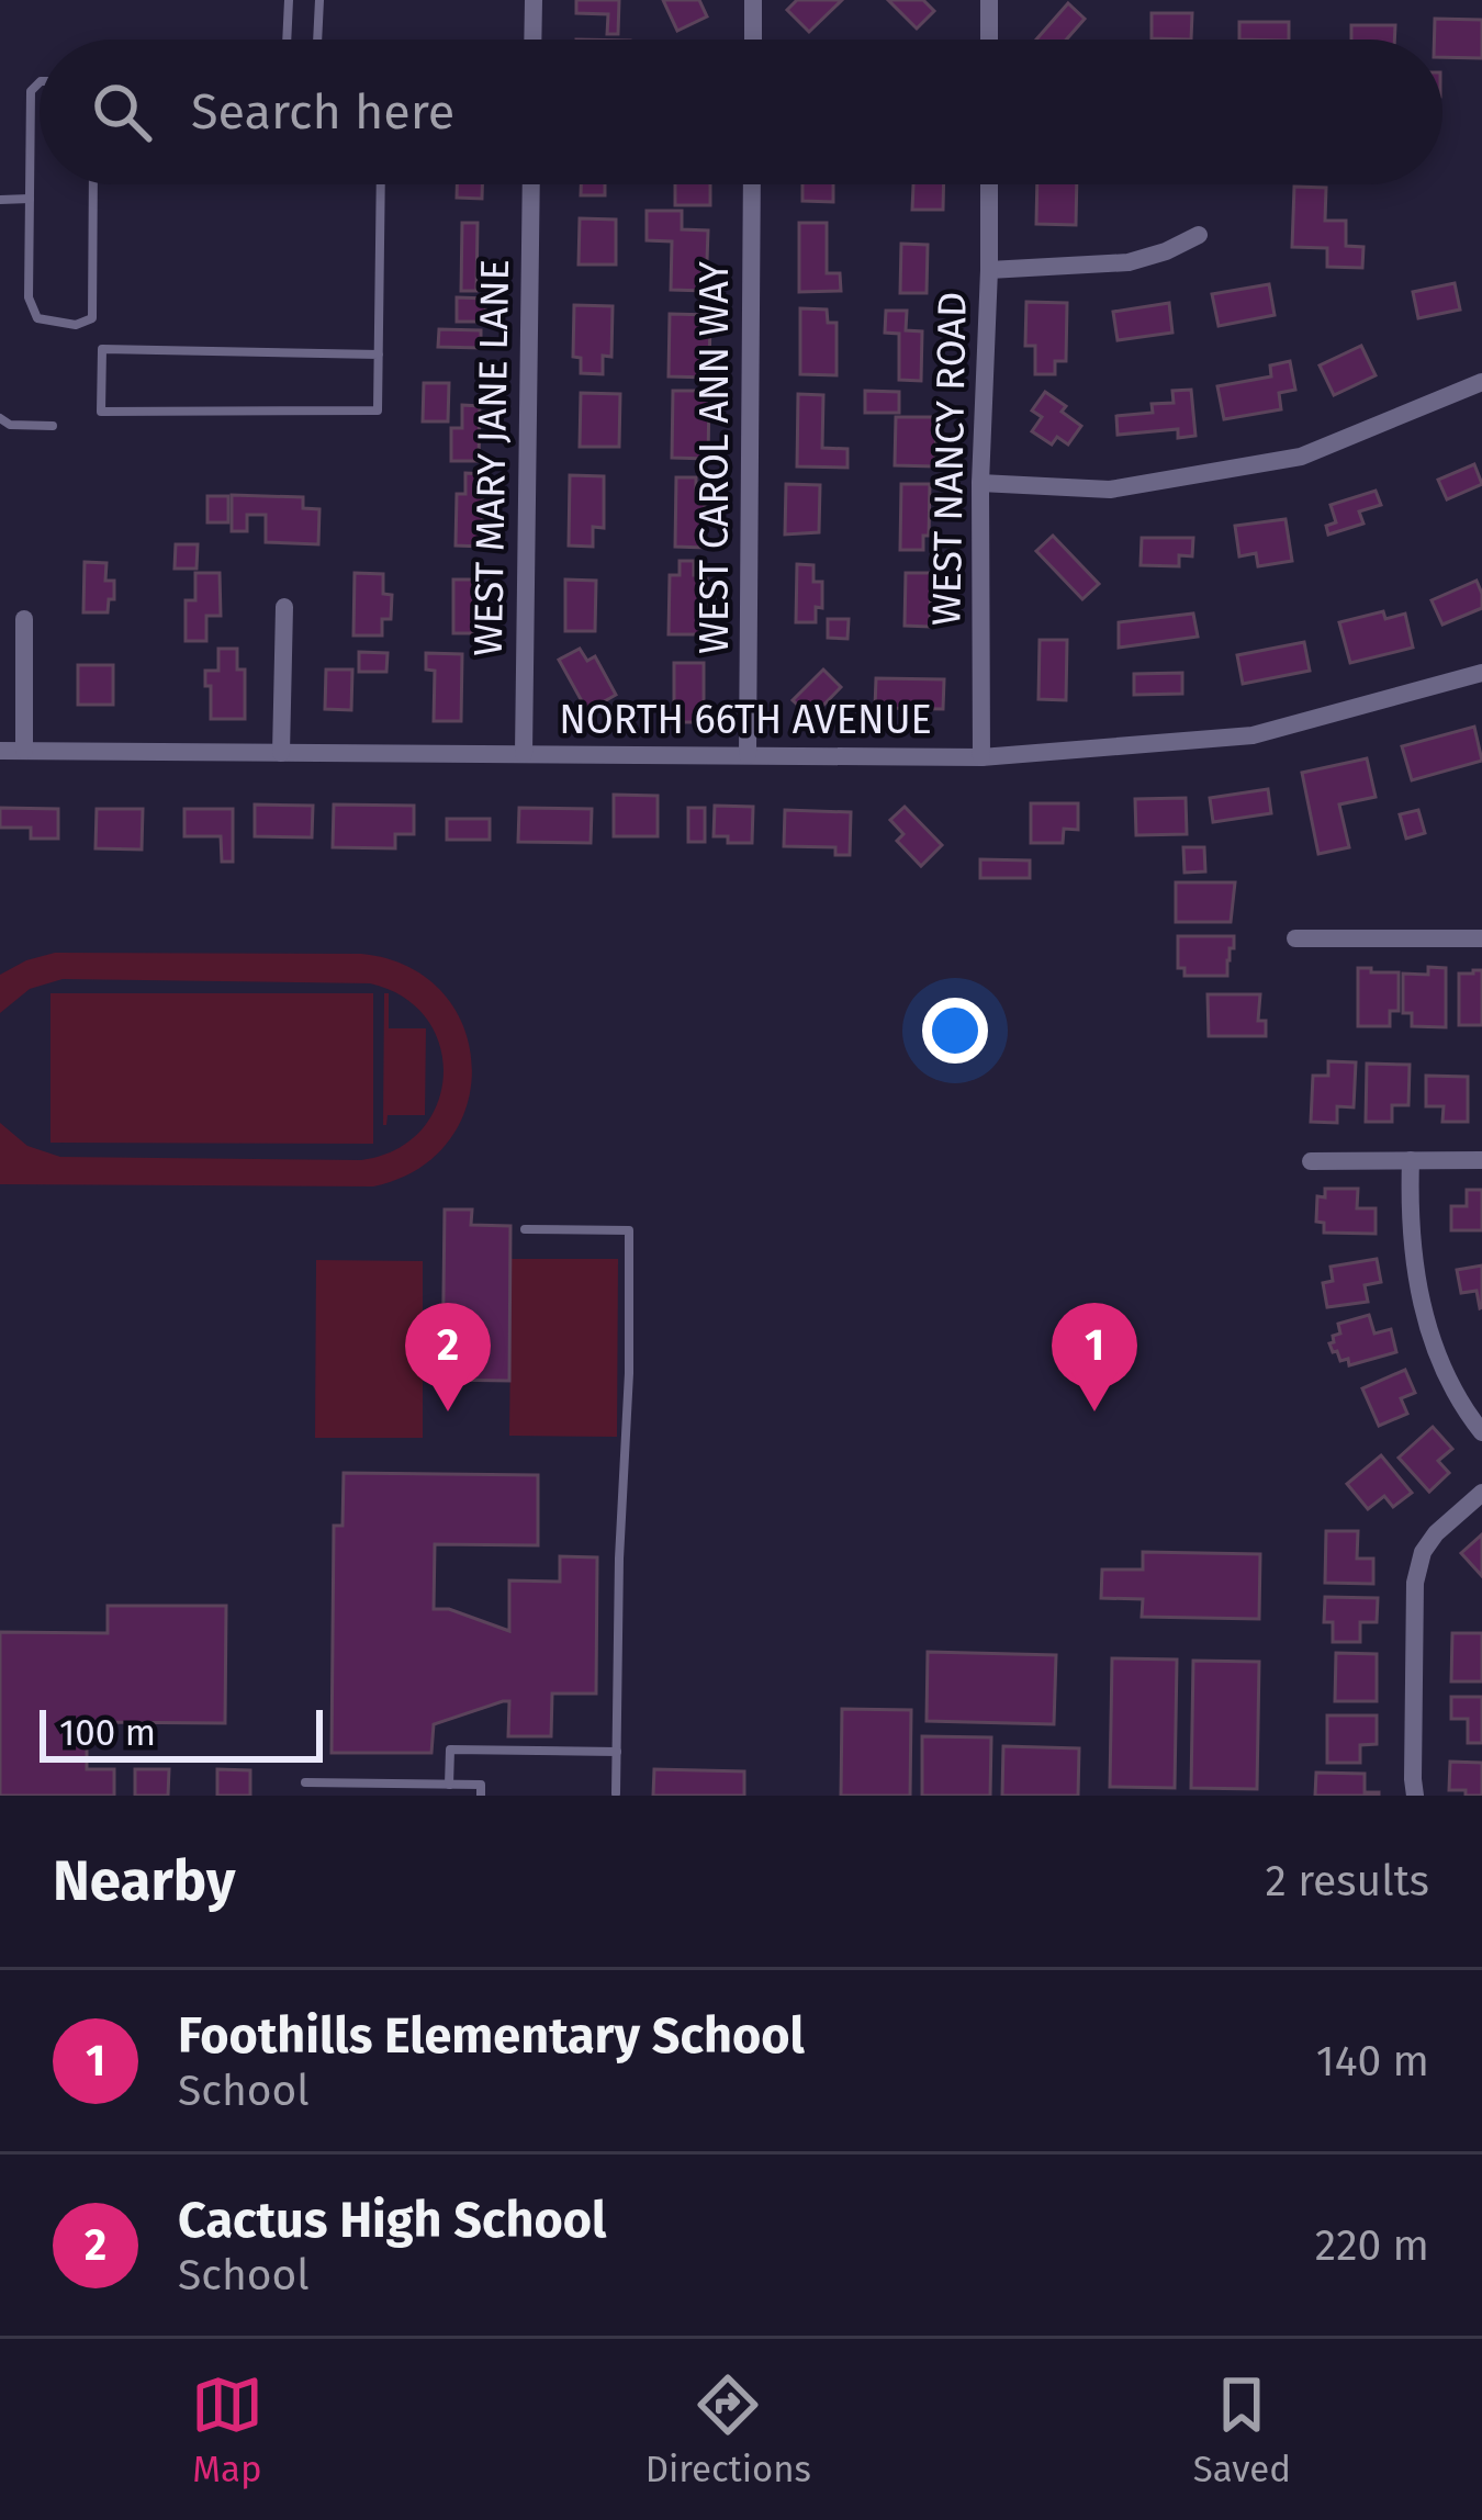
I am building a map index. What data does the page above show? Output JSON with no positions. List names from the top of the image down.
{
  "streets": {
    "street": [
      "WEST MARY JANE LANE",
      "WEST CAROL ANN WAY",
      "WEST NANCY ROAD",
      "NORTH 66TH AVENUE"
    ]
  },
  "crossings": [
    ["WEST MARY JANE LANE", "NORTH 66TH AVENUE"],
    ["WEST CAROL ANN WAY", "NORTH 66TH AVENUE"],
    ["WEST NANCY ROAD", "NORTH 66TH AVENUE"]
  ],
  "scale_bar": "100 m",
  "page": {
    "search": "Search here",
    "pins": ["1", "2"],
    "scale": "100 m",
    "heading": ["Nearby", "2 results"],
    "list": [
      {
        "mark": "1",
        "name": "Foothills Elementary School",
        "note": "School",
        "value": "140 m"
      },
      {
        "mark": "2",
        "name": "Cactus High School",
        "note": "School",
        "value": "220 m"
      }
    ],
    "nav": ["Map", "Directions", "Saved"]
  }
}
